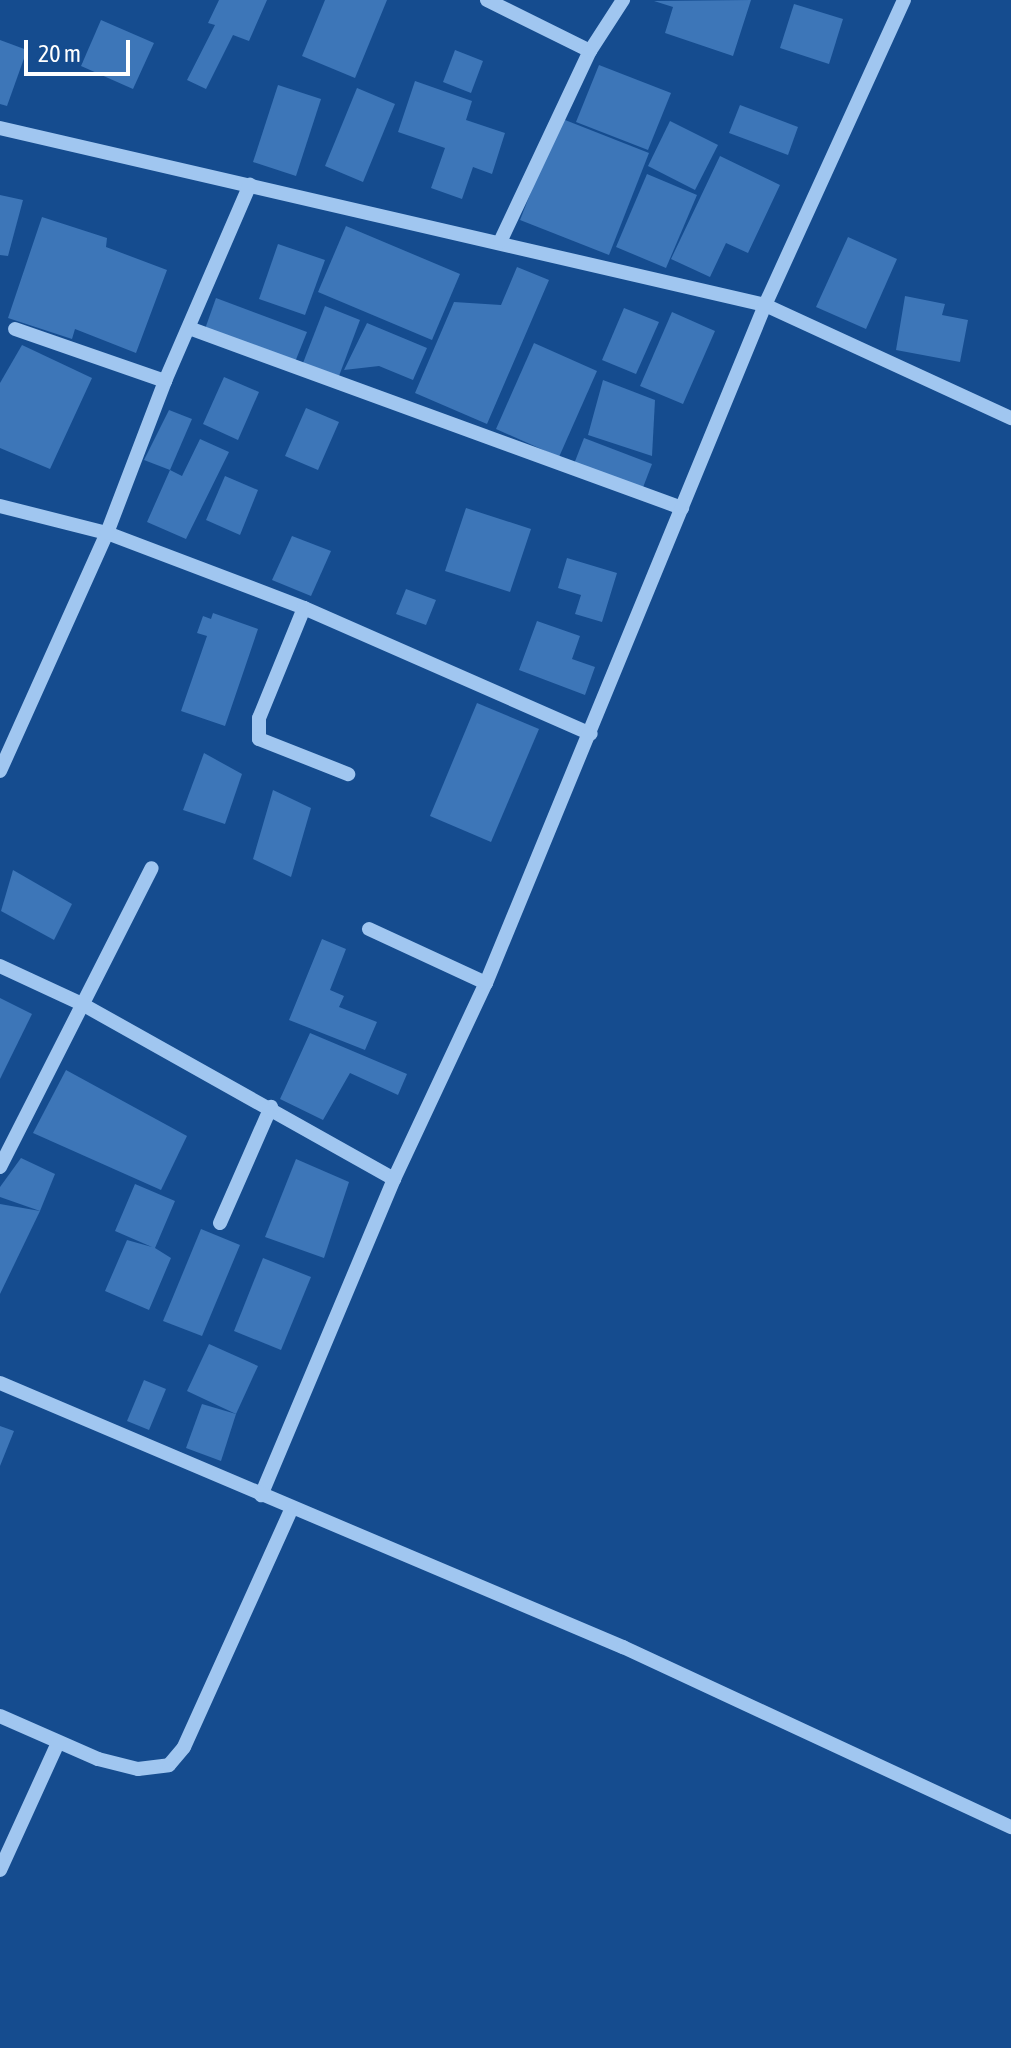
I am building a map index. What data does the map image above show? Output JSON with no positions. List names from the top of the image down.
{
  "scale_bar": "20 m"
}
